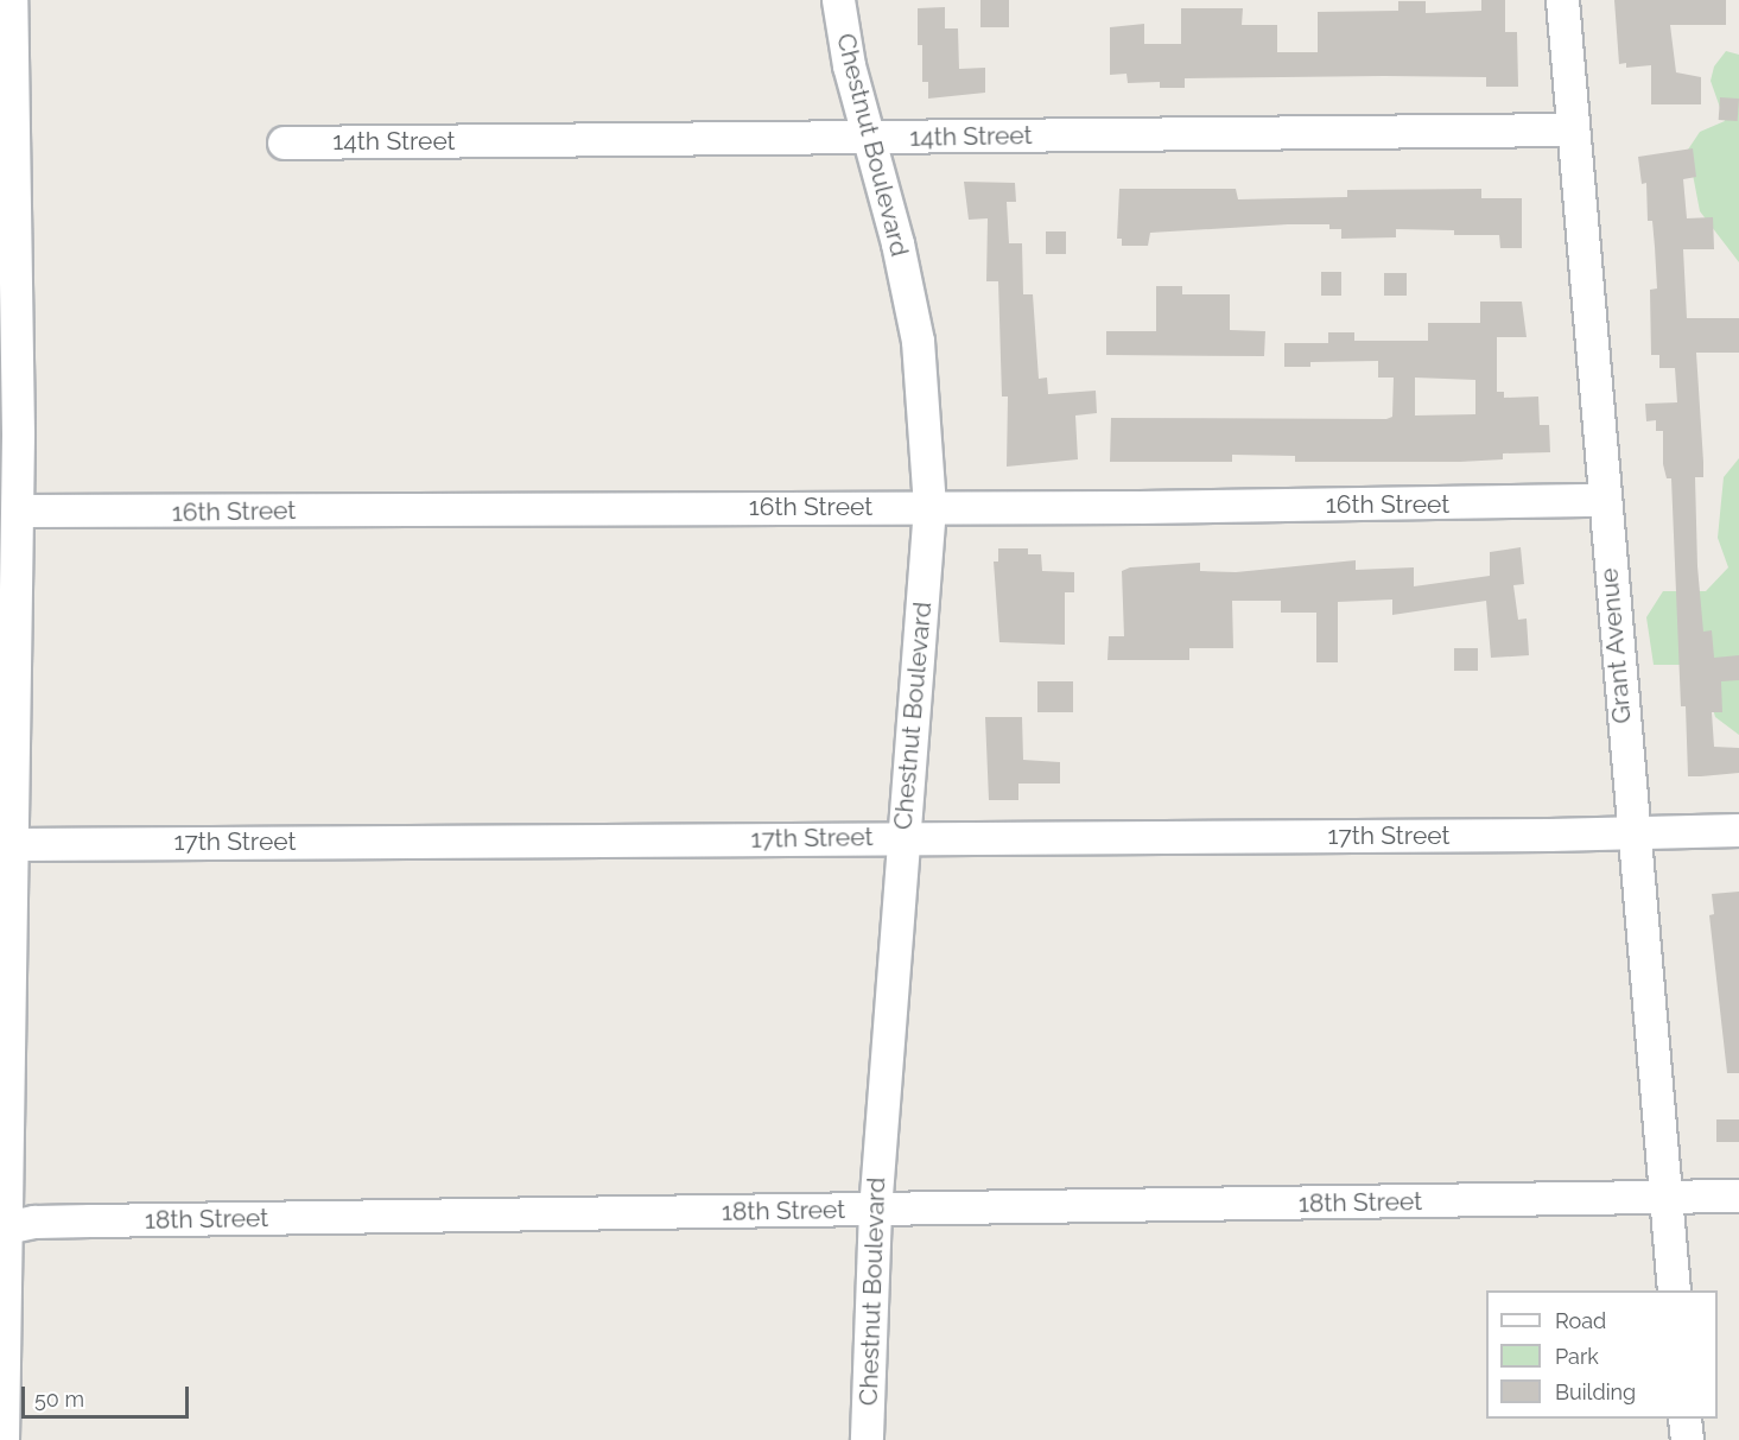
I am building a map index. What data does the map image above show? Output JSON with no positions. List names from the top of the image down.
{
  "streets": {
    "street": [
      "14th Street",
      "Chestnut Boulevard",
      "16th Street",
      "Grant Avenue",
      "17th Street",
      "18th Street"
    ]
  },
  "crossings": [
    ["14th Street", "Chestnut Boulevard"],
    ["14th Street", "Grant Avenue"],
    ["Chestnut Boulevard", "16th Street"],
    ["Chestnut Boulevard", "17th Street"],
    ["Chestnut Boulevard", "18th Street"],
    ["16th Street", "Grant Avenue"],
    ["Grant Avenue", "17th Street"],
    ["Grant Avenue", "18th Street"]
  ],
  "legend": ["Road", "Park", "Building"],
  "scale_bar": "50 m"
}
